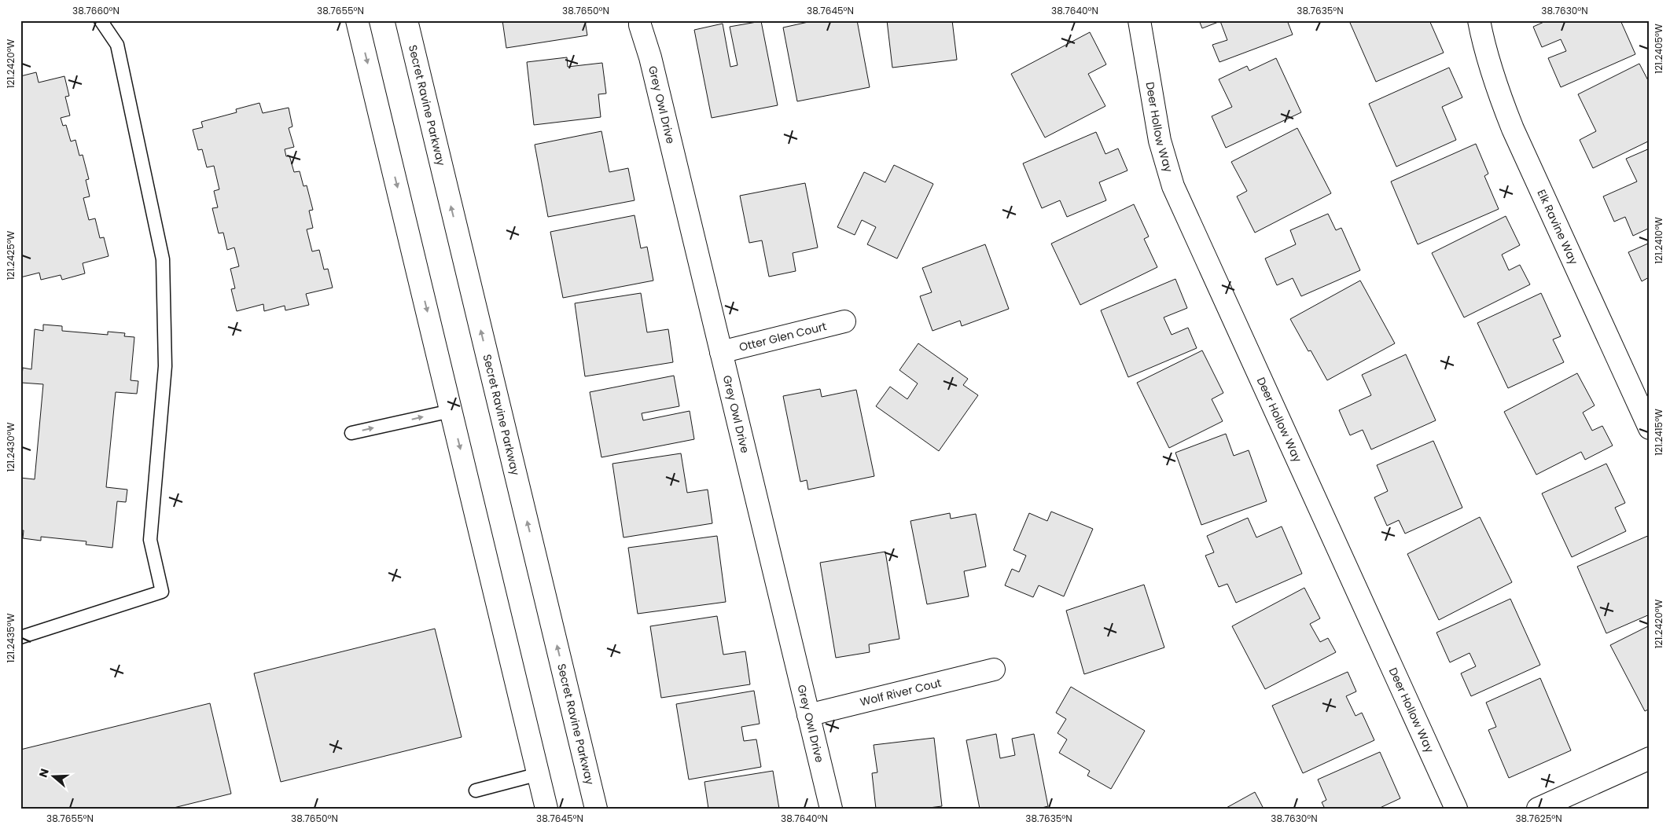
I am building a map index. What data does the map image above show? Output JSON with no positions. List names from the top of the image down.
{
  "streets": {
    "street": [
      "Grey Owl Drive",
      "Secret Ravine Parkway",
      "Deer Hollow Way",
      "Elk Ravine Way",
      "Otter Glen Court",
      "Wolf River Cout"
    ]
  },
  "crossings": [
    ["Grey Owl Drive", "Otter Glen Court"],
    ["Grey Owl Drive", "Wolf River Cout"]
  ],
  "north": "left",
  "coordinates": [
    "38.7660°N",
    "38.7655°N",
    "38.7650°N",
    "38.7645°N",
    "38.7640°N",
    "38.7635°N",
    "38.7630°N",
    "121.2405°W",
    "121.2420°W",
    "121.2410°W",
    "121.2425°W",
    "121.2415°W",
    "121.2430°W",
    "121.2435°W",
    "38.7625°N"
  ]
}
